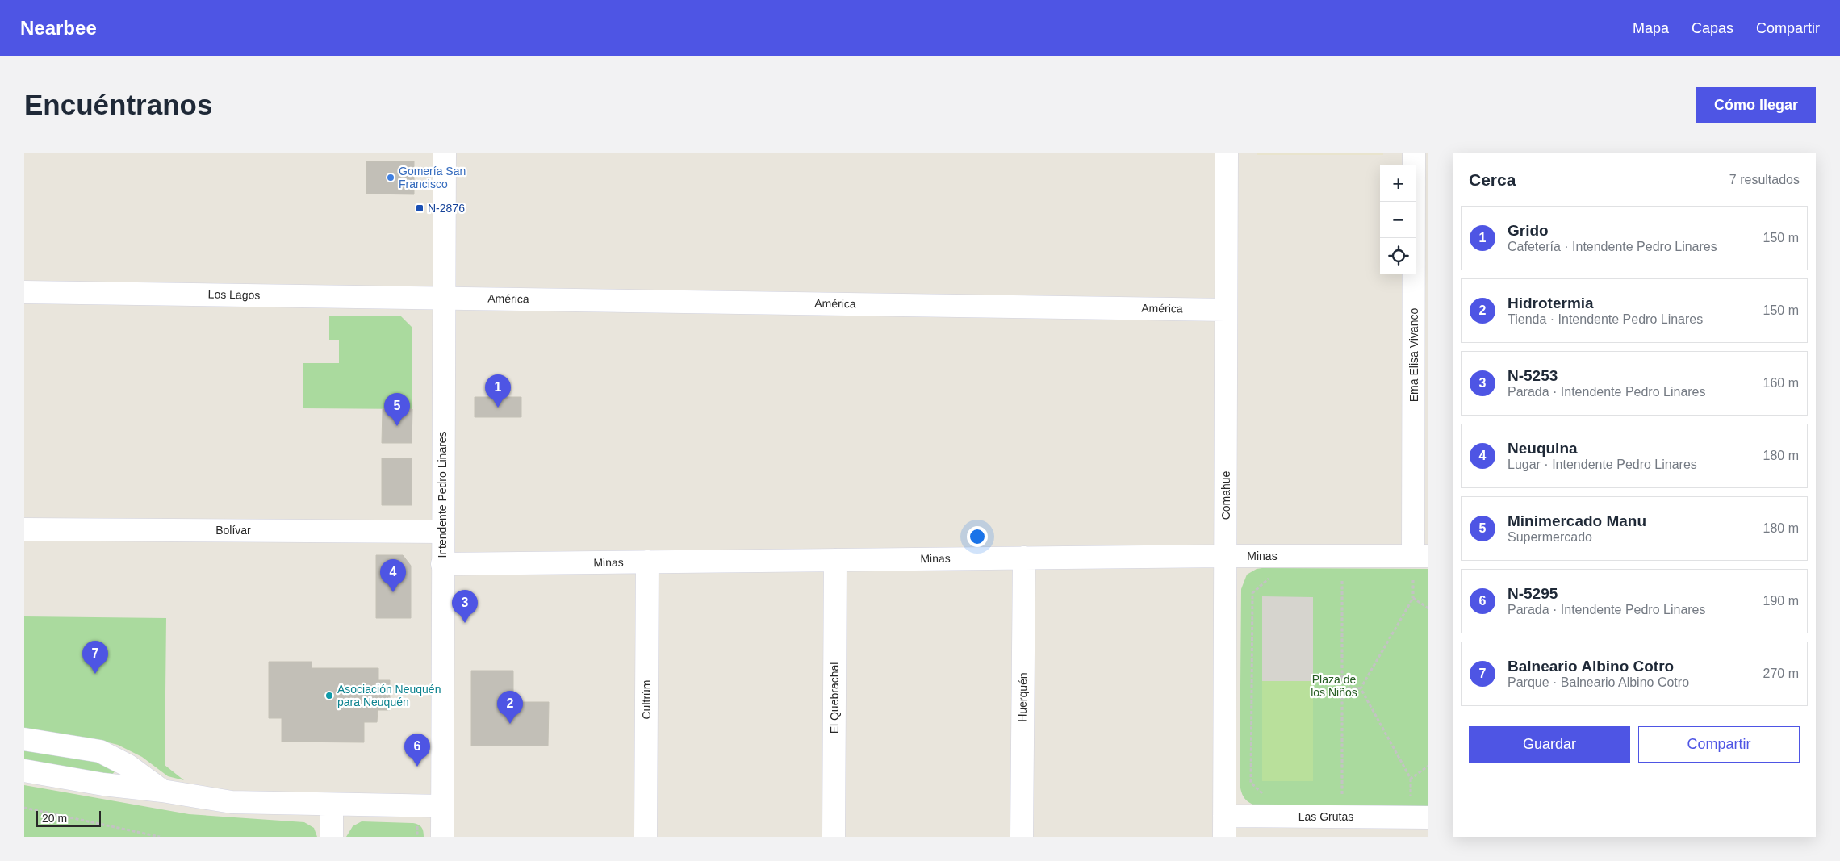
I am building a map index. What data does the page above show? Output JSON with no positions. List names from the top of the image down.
{
  "streets": {
    "street": [
      "Los Lagos",
      "América",
      "Ema Elisa Vivanco",
      "Intendente Pedro Linares",
      "Comahue",
      "Bolívar",
      "Minas",
      "Huerquén",
      "El Quebrachal",
      "Cultrúm",
      "Las Grutas"
    ]
  },
  "crossings": [
    ["Los Lagos", "América"],
    ["Los Lagos", "Intendente Pedro Linares"],
    ["América", "Intendente Pedro Linares"],
    ["América", "Comahue"],
    ["Ema Elisa Vivanco", "Minas"],
    ["Intendente Pedro Linares", "Bolívar"],
    ["Intendente Pedro Linares", "Minas"],
    ["Comahue", "Minas"],
    ["Comahue", "Las Grutas"],
    ["Minas", "Huerquén"],
    ["Minas", "El Quebrachal"],
    ["Minas", "Cultrúm"]
  ],
  "parks": ["Plaza de los Niños"],
  "places": {
    "other": ["Gomería San Francisco", "Asociación Neuquén para Neuquén"],
    "transit": ["N-2876"]
  },
  "scale_bar": "20 m",
  "page": {
    "header": "Nearbee",
    "nav": ["Mapa", "Capas", "Compartir"],
    "buttons": [
      "Cómo llegar",
      ["Guardar", "Compartir"]
    ],
    "title": "Encuéntranos",
    "heading": ["Cerca", "7 resultados"],
    "map_buttons": ["+", "−"],
    "list": [
      {
        "mark": "1",
        "name": "Grido",
        "note": "Cafetería · Intendente Pedro Linares",
        "value": "150 m"
      },
      {
        "mark": "2",
        "name": "Hidrotermia",
        "note": "Tienda · Intendente Pedro Linares",
        "value": "150 m"
      },
      {
        "mark": "3",
        "name": "N-5253",
        "note": "Parada · Intendente Pedro Linares",
        "value": "160 m"
      },
      {
        "mark": "4",
        "name": "Neuquina",
        "note": "Lugar · Intendente Pedro Linares",
        "value": "180 m"
      },
      {
        "mark": "5",
        "name": "Minimercado Manu",
        "note": "Supermercado",
        "value": "180 m"
      },
      {
        "mark": "6",
        "name": "N-5295",
        "note": "Parada · Intendente Pedro Linares",
        "value": "190 m"
      },
      {
        "mark": "7",
        "name": "Balneario Albino Cotro",
        "note": "Parque · Balneario Albino Cotro",
        "value": "270 m"
      }
    ],
    "pins": [
      "1",
      "5",
      "4",
      "3",
      "7",
      "2",
      "6"
    ],
    "scale": "20 m"
  }
}
